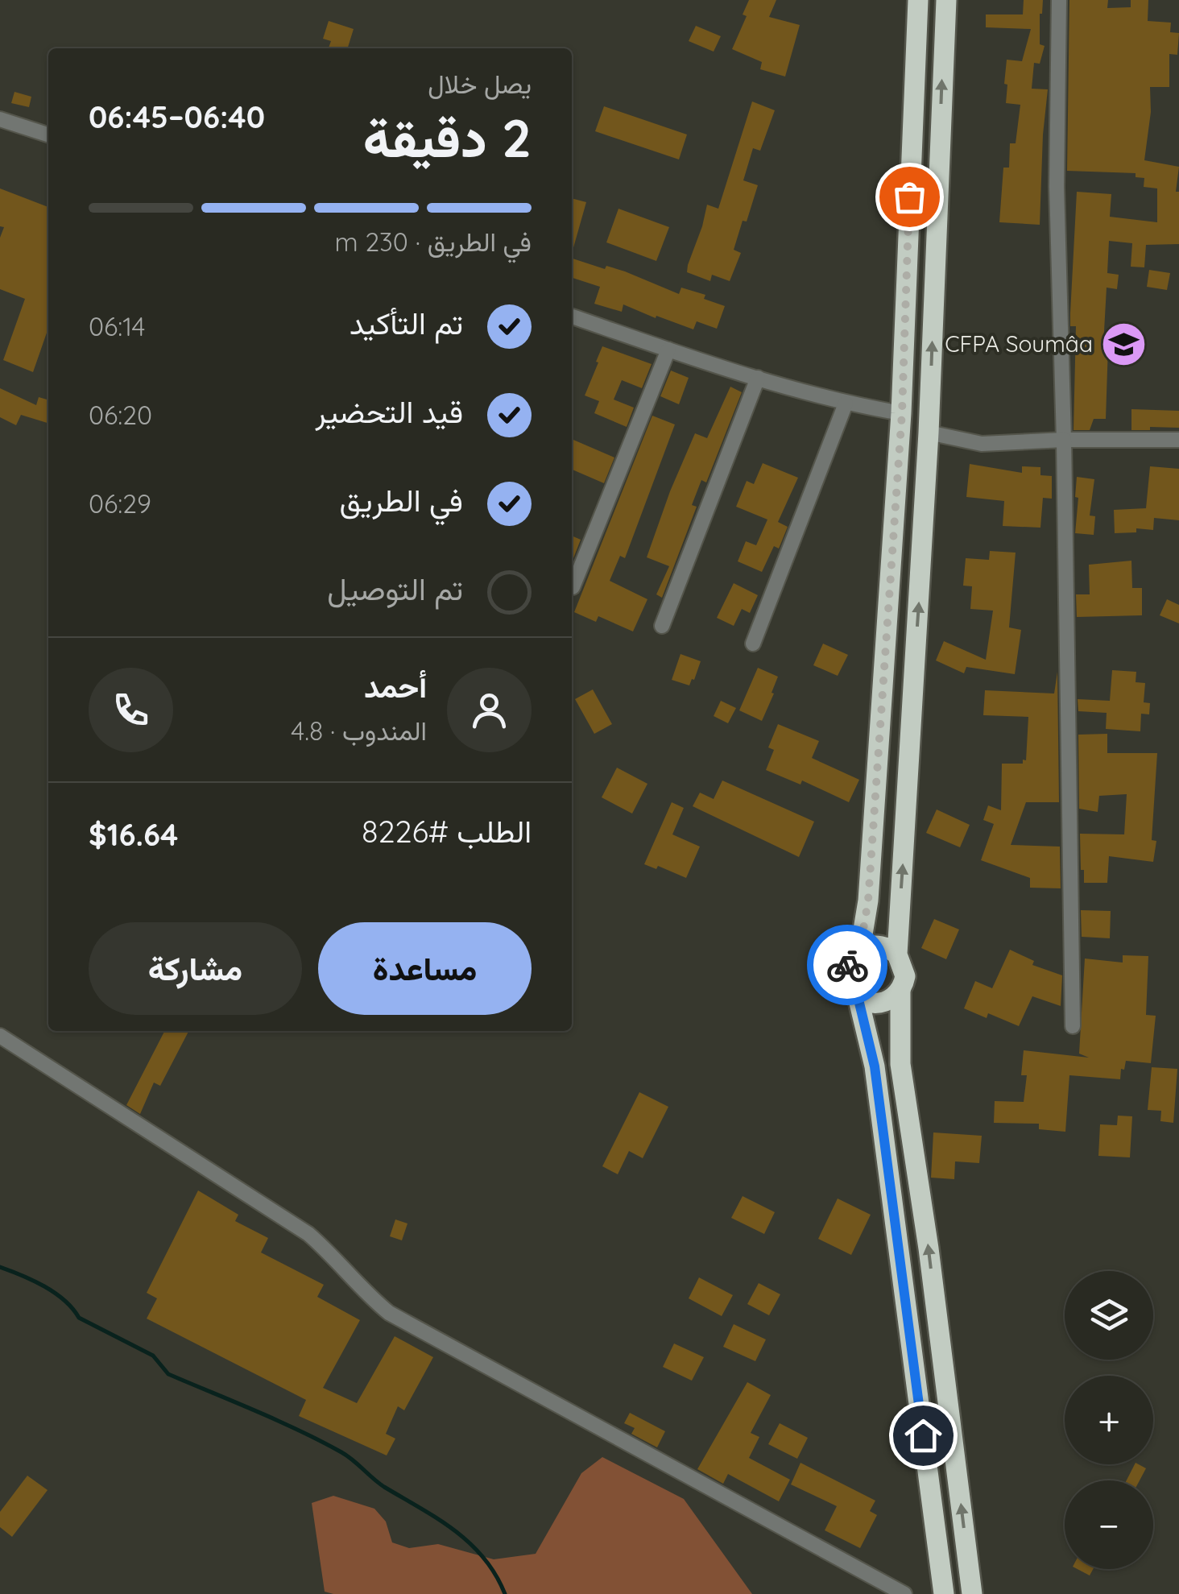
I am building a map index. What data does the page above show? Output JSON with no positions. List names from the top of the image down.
{
  "places": {
    "school or university": ["CFPA Soumâa"]
  },
  "page": {
    "heading": ["2 دقيقة", "يصل خلال", "06:40–06:45"],
    "panel": [
      "أحمد",
      "المندوب · 4.8",
      "الطلب #8226",
      "$16.64"
    ],
    "bar": "في الطريق · 230 m",
    "list": [
      ["تم التأكيد", "06:14"],
      ["قيد التحضير", "06:20"],
      ["في الطريق", "06:29"],
      "تم التوصيل"
    ],
    "buttons": ["مساعدة", "مشاركة"],
    "map_buttons": ["+", "−"]
  }
}
